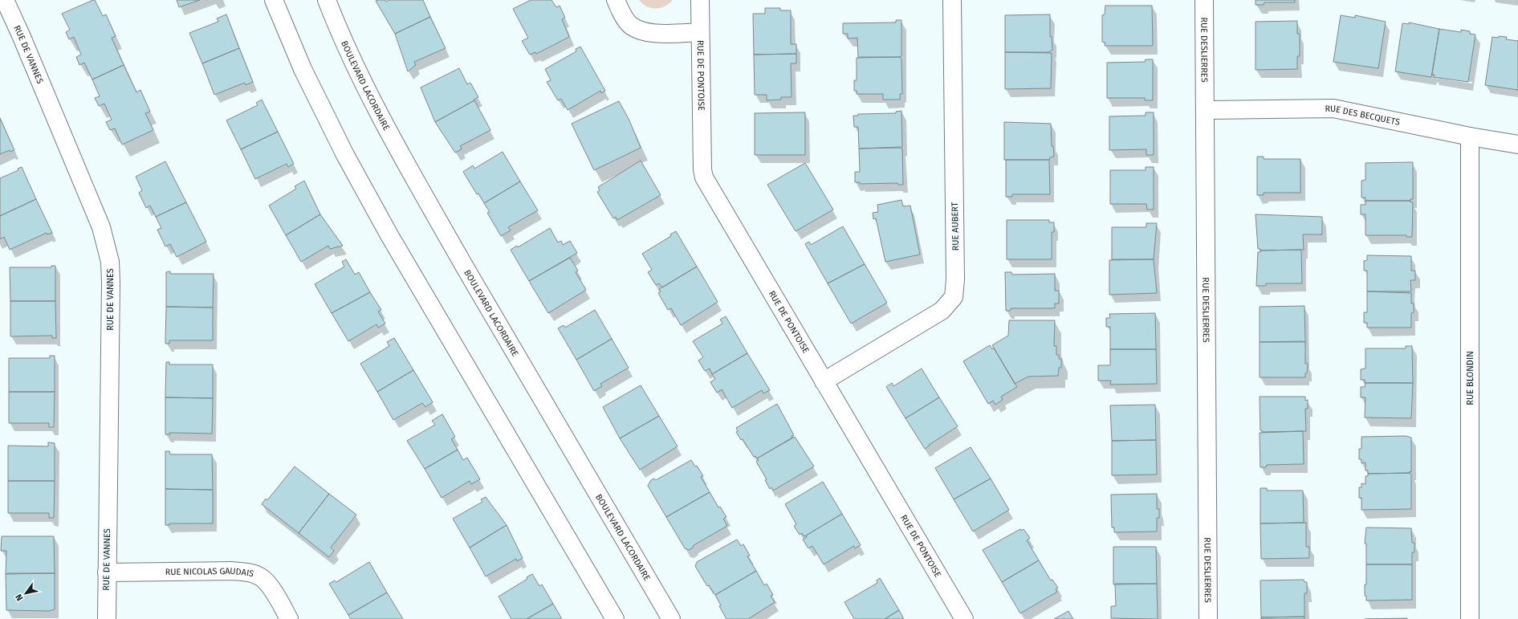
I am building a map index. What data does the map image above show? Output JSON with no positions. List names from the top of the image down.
{
  "streets": {
    "street": [
      "RUE DESLIERRES",
      "RUE DE VANNES",
      "RUE DE PONTOISE",
      "BOULEVARD LACORDAIRE",
      "RUE DES BECQUETS",
      "RUE AUBERT",
      "RUE BLONDIN",
      "RUE NICOLAS GAUDAIS"
    ]
  },
  "crossings": [
    ["RUE DESLIERRES", "RUE DES BECQUETS"],
    ["RUE DE VANNES", "RUE NICOLAS GAUDAIS"],
    ["RUE DE PONTOISE", "RUE AUBERT"],
    ["RUE DES BECQUETS", "RUE BLONDIN"]
  ],
  "north": "bottom left"
}
